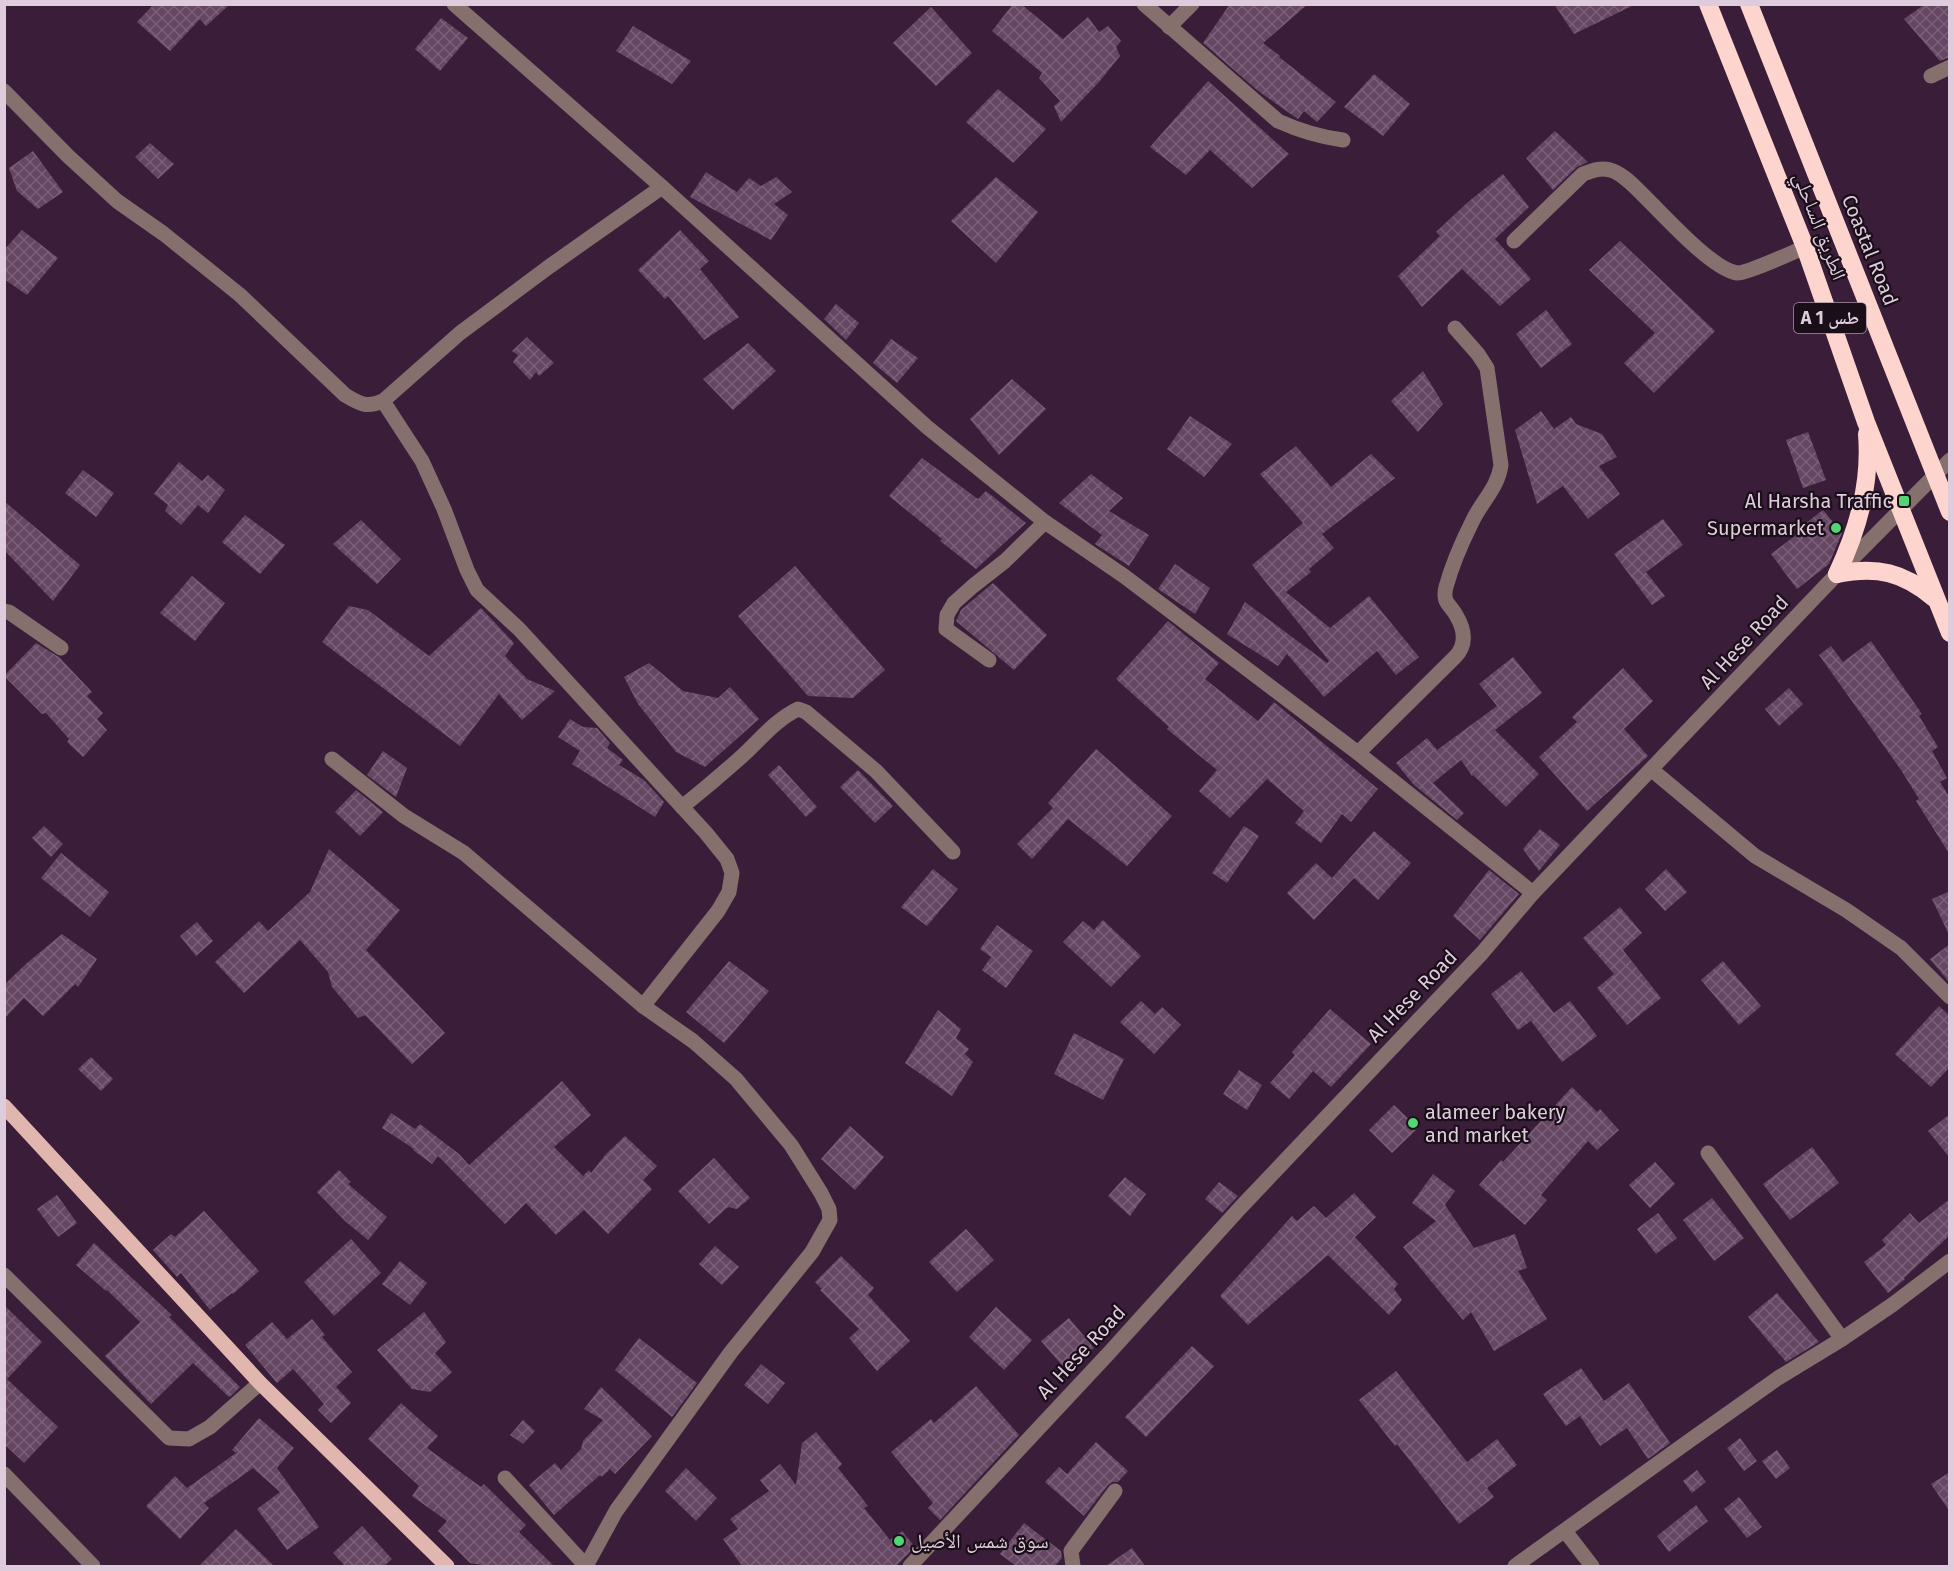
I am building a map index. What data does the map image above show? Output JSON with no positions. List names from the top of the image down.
{
  "streets": {
    "highway": ["الطريق الساحلي", "Coastal Road", "A 1 طس"],
    "street": ["Al Hese Road"]
  },
  "crossings": [
    ["الطريق الساحلي", "Al Hese Road"],
    ["Coastal Road", "Al Hese Road"]
  ],
  "places": {
    "transit": ["Al Harsha Traffic"],
    "other": ["Supermarket", "alameer bakery and market", "سوق شمس الأصيل"]
  }
}
